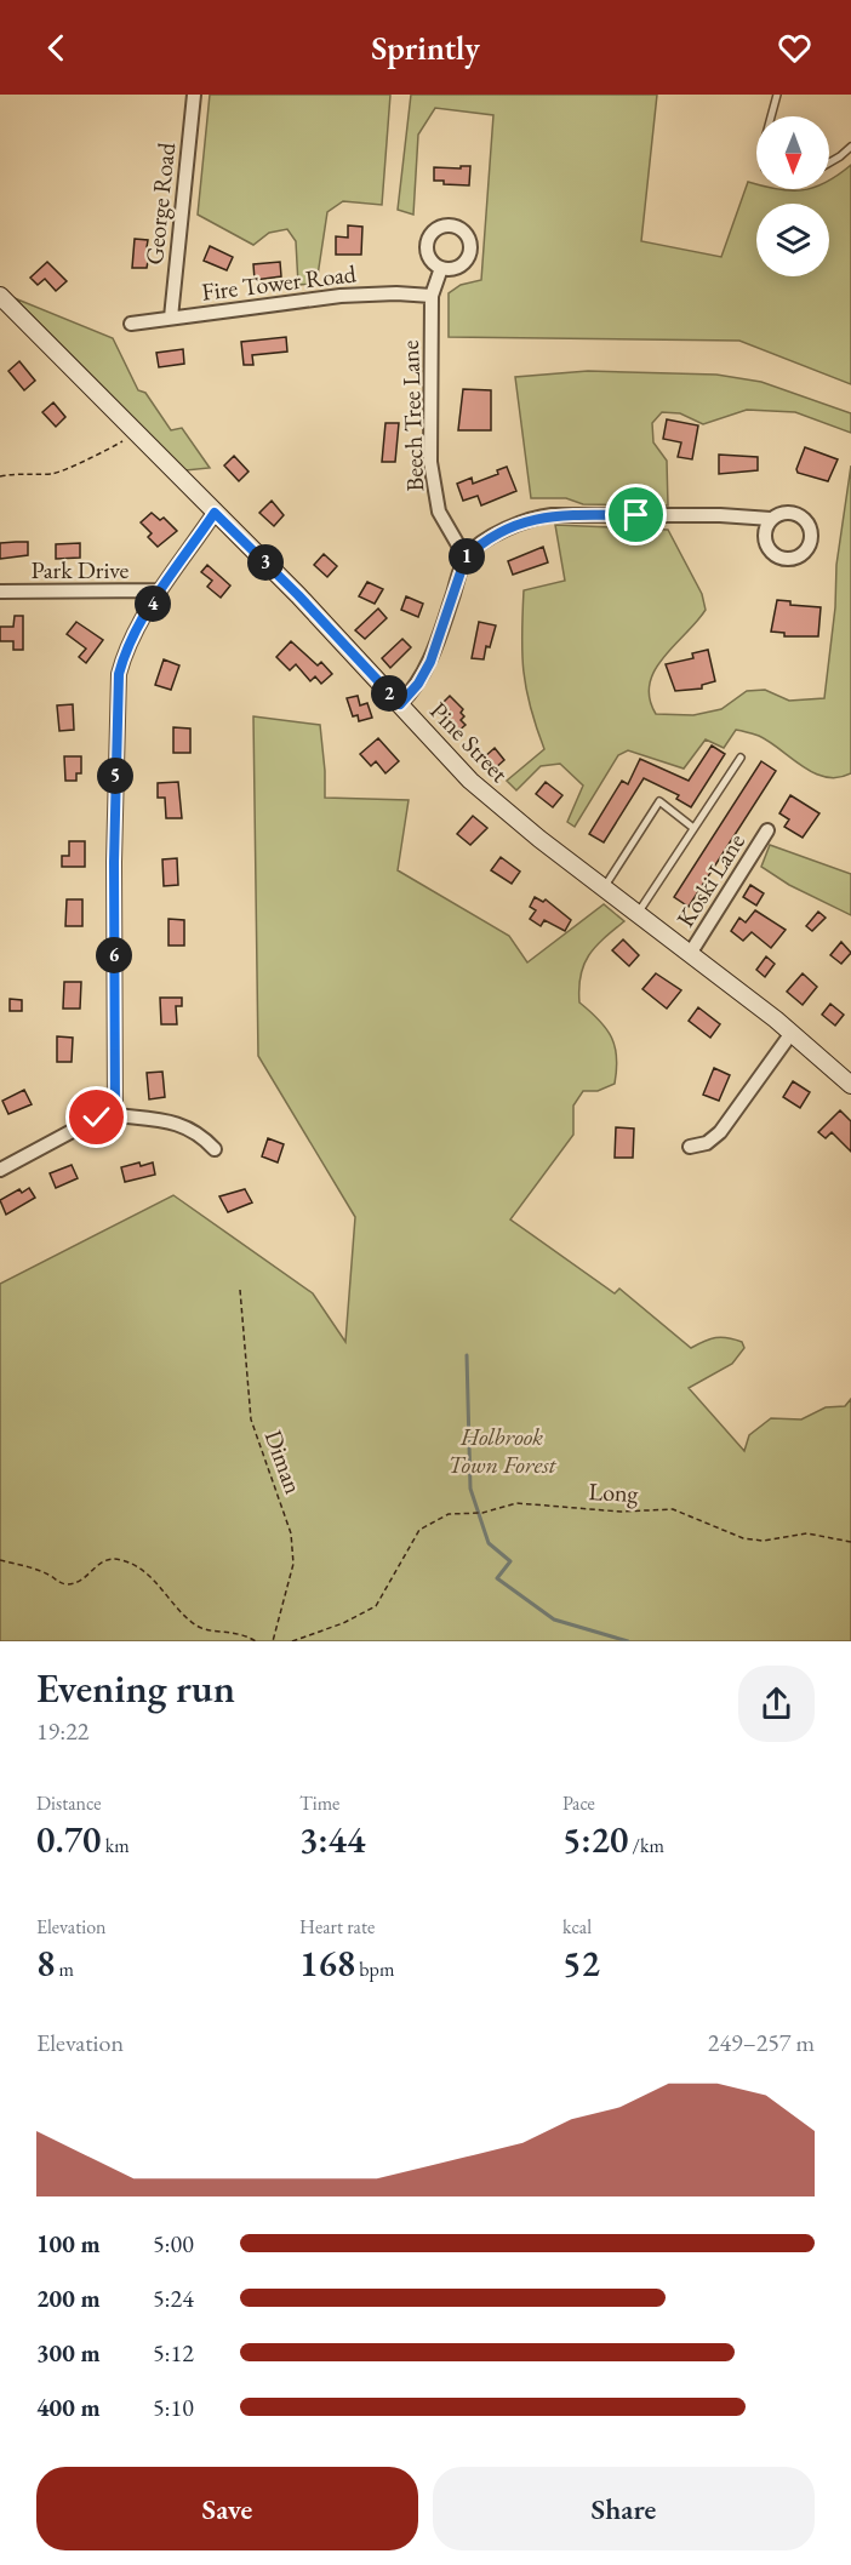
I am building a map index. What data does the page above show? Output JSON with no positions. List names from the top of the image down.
{
  "streets": {
    "main road": ["Pine Street"],
    "street": [
      "George Road",
      "Fire Tower Road",
      "Beech Tree Lane",
      "Park Drive",
      "Koski Lane"
    ],
    "path": ["Diman", "Long"]
  },
  "crossings": [
    ["George Road", "Fire Tower Road"],
    ["Fire Tower Road", "Beech Tree Lane"],
    ["Pine Street", "Koski Lane"]
  ],
  "parks": ["Holbrook Town Forest"],
  "north": "bottom",
  "page": {
    "header": "Sprintly",
    "pins": [
      "1",
      "3",
      "4",
      "2",
      "5",
      "6"
    ],
    "heading": ["Evening run", "19:22"],
    "stats": [
      ["Distance", "0.70 km"],
      ["Time", "3:44"],
      ["Pace", "5:20 /km"],
      ["Elevation", "8 m"],
      ["Heart rate", "168 bpm"],
      ["kcal", "52"]
    ],
    "chart": ["Elevation", "249–257 m"],
    "list": [
      {
        "name": "100 m",
        "note": "5:00"
      },
      {
        "name": "200 m",
        "note": "5:24"
      },
      {
        "name": "300 m",
        "note": "5:12"
      },
      {
        "name": "400 m",
        "note": "5:10"
      }
    ],
    "buttons": ["Save", "Share"]
  }
}
